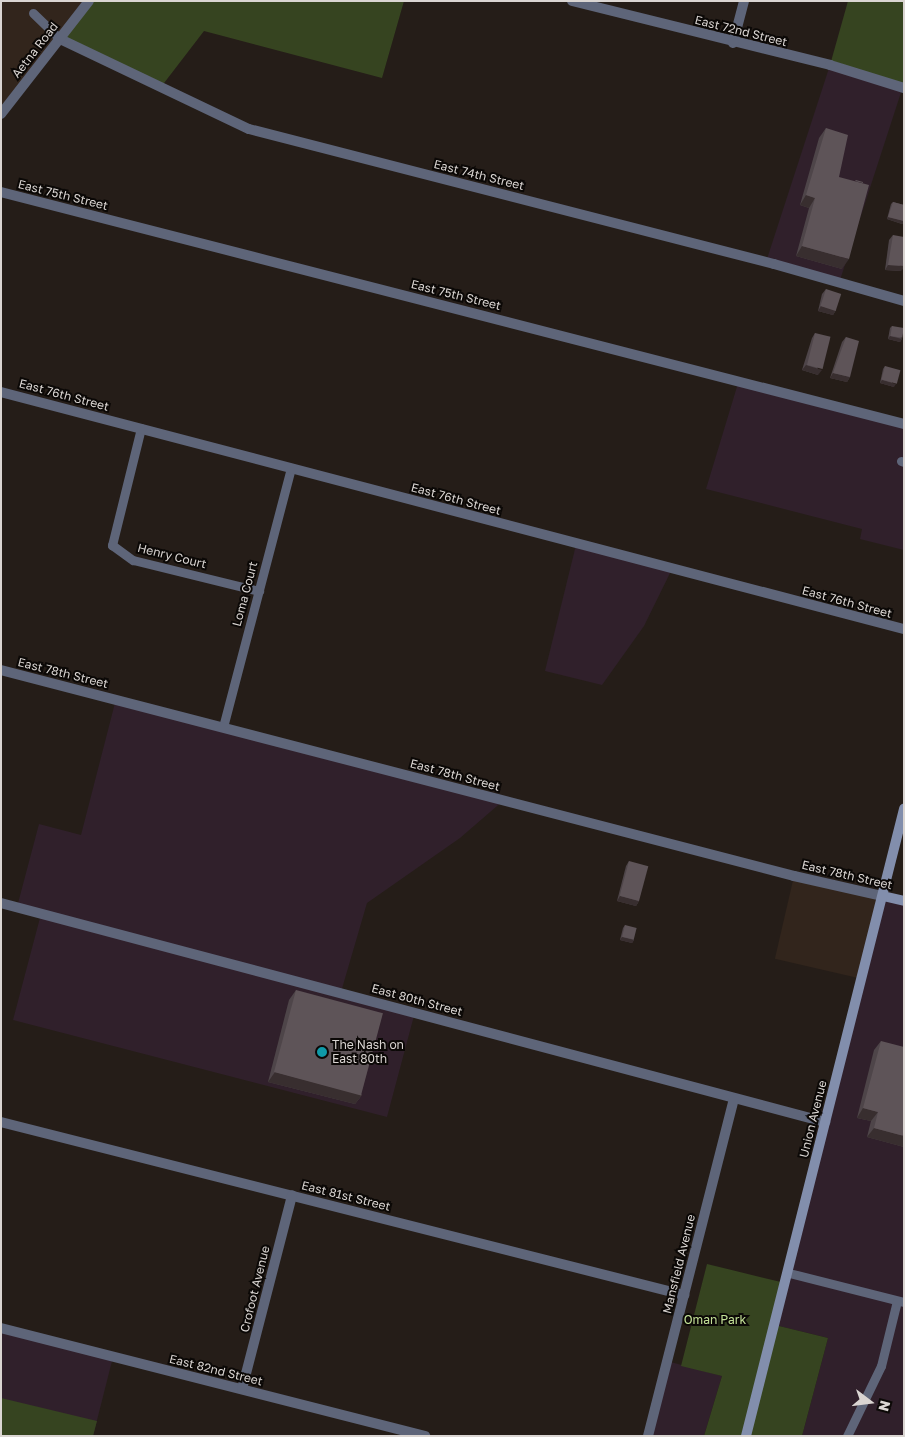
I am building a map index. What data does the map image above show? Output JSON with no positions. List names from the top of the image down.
{
  "streets": {
    "main road": ["East 78th Street", "Union Avenue"],
    "street": [
      "East 72nd Street",
      "Aetna Road",
      "East 74th Street",
      "East 75th Street",
      "East 76th Street",
      "East 80th Street",
      "East 81st Street",
      "Mansfield Avenue",
      "Crofoot Avenue",
      "East 82nd Street"
    ],
    "lane": ["Henry Court", "Loma Court"]
  },
  "crossings": [
    ["Aetna Road", "East 74th Street"],
    ["East 76th Street", "Henry Court"],
    ["East 76th Street", "Loma Court"],
    ["Henry Court", "Loma Court"],
    ["Loma Court", "East 78th Street"],
    ["East 78th Street", "Union Avenue"],
    ["East 80th Street", "Union Avenue"],
    ["East 80th Street", "Mansfield Avenue"],
    ["East 81st Street", "Mansfield Avenue"],
    ["East 81st Street", "Crofoot Avenue"],
    ["Crofoot Avenue", "East 82nd Street"]
  ],
  "parks": ["Oman Park"],
  "places": ["The Nash on East 80th"],
  "north": "right"
}
